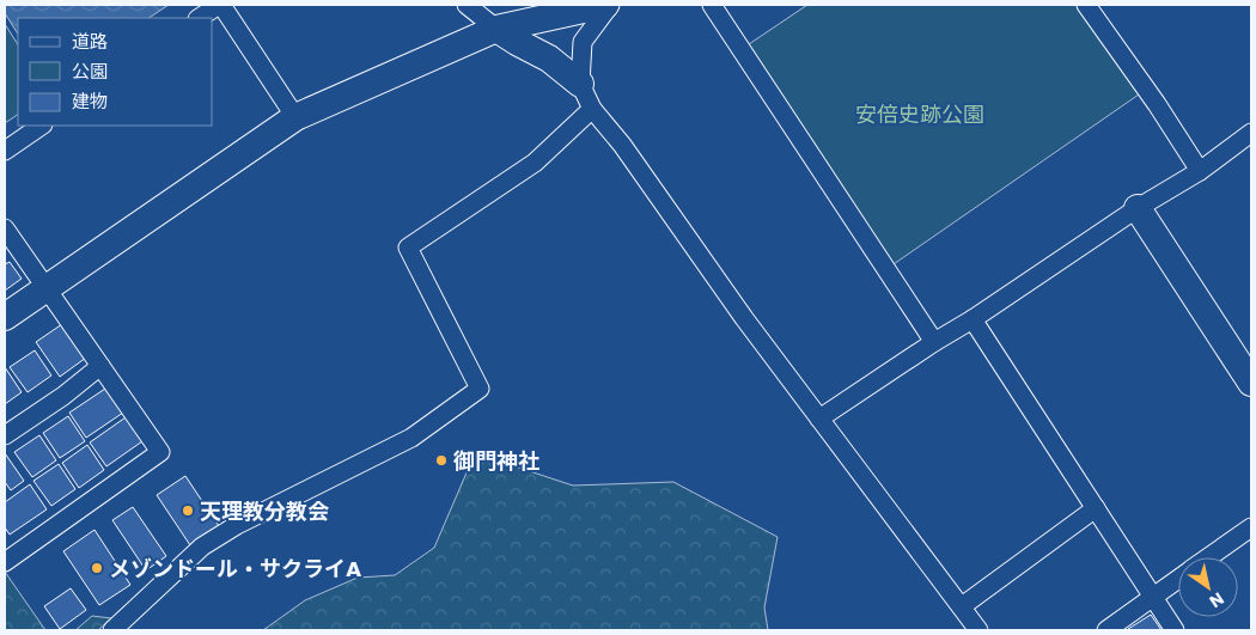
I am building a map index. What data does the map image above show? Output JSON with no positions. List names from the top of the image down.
{
  "parks": ["安倍史跡公園"],
  "places": ["御門神社", "天理教分教会", "メゾンドール・サクライA"],
  "legend": ["道路", "公園", "建物"],
  "north": "bottom right"
}
